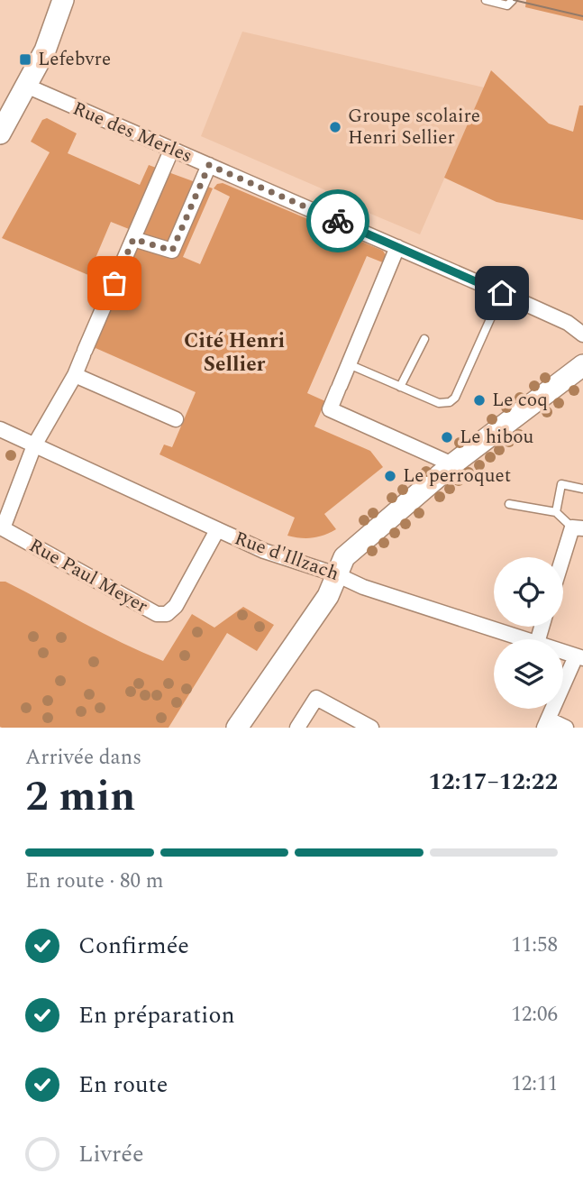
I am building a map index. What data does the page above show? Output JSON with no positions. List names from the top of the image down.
{
  "streets": {
    "street": ["Rue des Merles", "Rue d'Illzach", "Rue Paul Meyer"]
  },
  "crossings": [
    ["Rue d'Illzach", "Rue Paul Meyer"]
  ],
  "districts": ["Cité Henri Sellier"],
  "places": {
    "transit": ["Lefebvre"],
    "other": [
      "Groupe scolaire Henri Sellier",
      "Le coq",
      "Le hibou",
      "Le perroquet"
    ]
  },
  "page": {
    "heading": ["2 min", "Arrivée dans", "12:17–12:22"],
    "bar": "En route · 80 m",
    "list": [
      ["Confirmée", "11:58"],
      ["En préparation", "12:06"],
      ["En route", "12:11"],
      "Livrée"
    ]
  }
}
